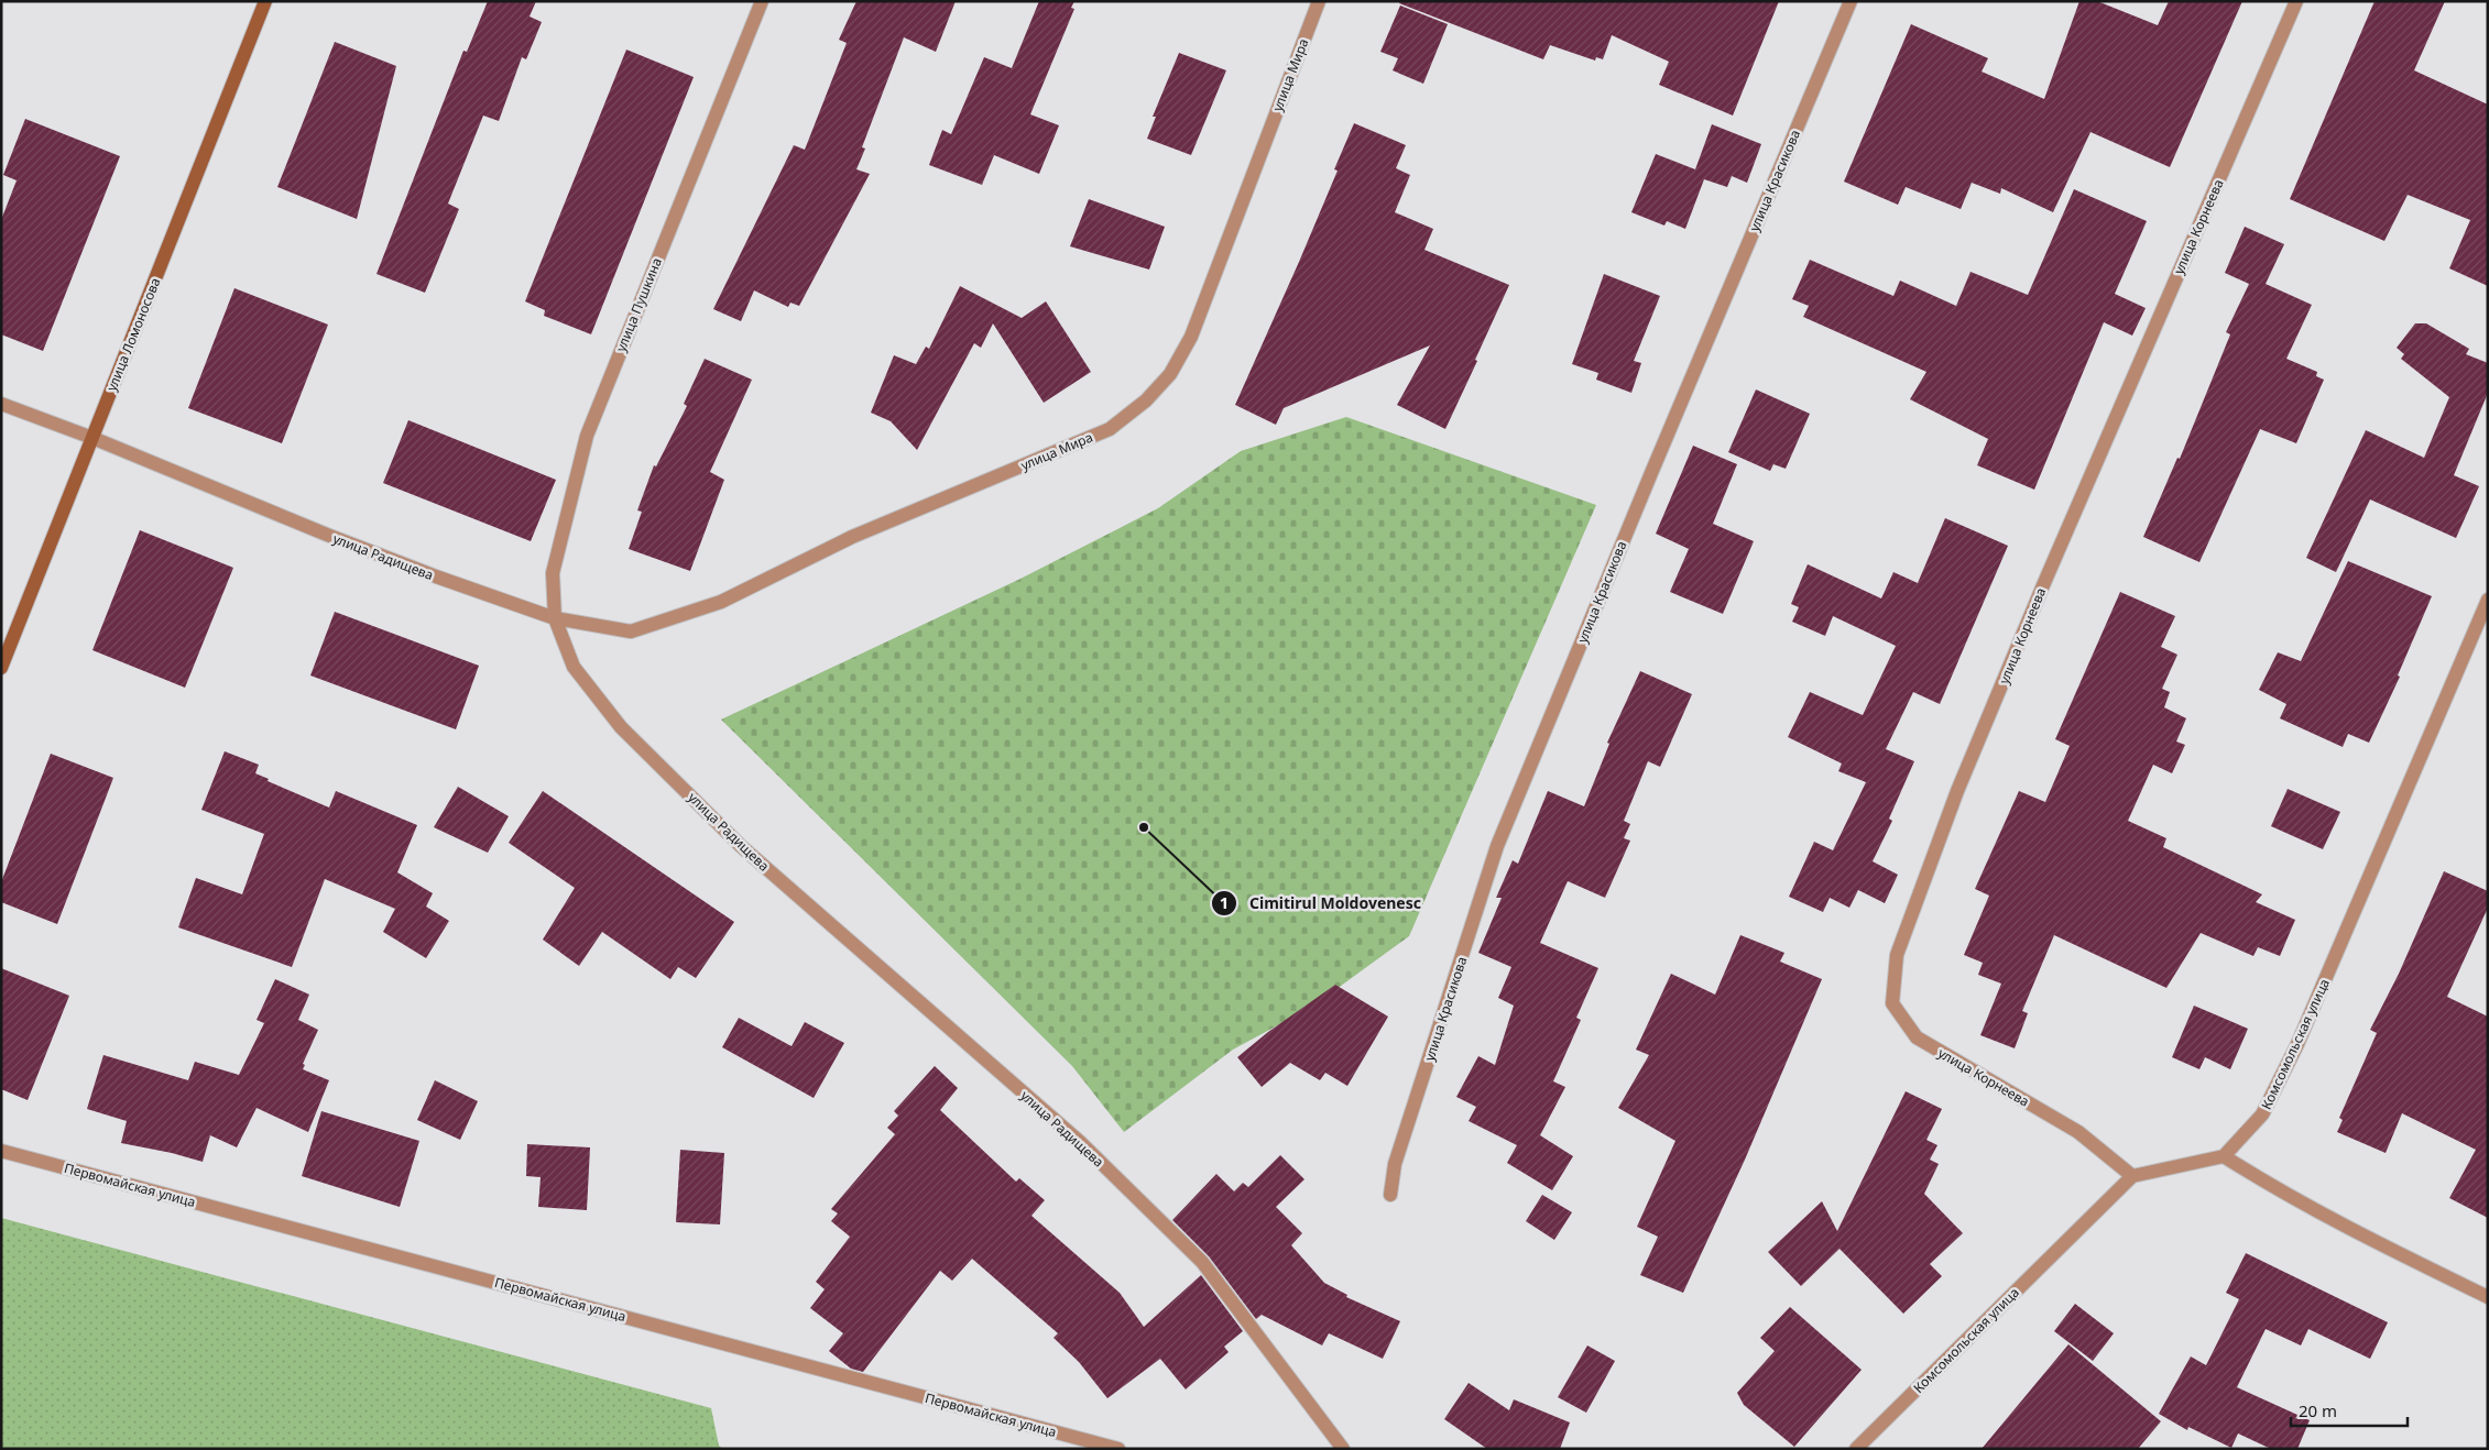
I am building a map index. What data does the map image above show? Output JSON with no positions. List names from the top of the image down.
{
  "streets": {
    "street": [
      "улица Мира",
      "улица Красикова",
      "улица Корнеева",
      "улица Пушкина",
      "улица Ломоносова",
      "улица Радищева",
      "Комсомольская улица",
      "Первомайская улица"
    ]
  },
  "crossings": [
    ["улица Мира", "улица Пушкина"],
    ["улица Мира", "улица Радищева"],
    ["улица Корнеева", "Комсомольская улица"],
    ["улица Пушкина", "улица Радищева"],
    ["улица Ломоносова", "улица Радищева"]
  ],
  "places": ["Cimitirul Moldovenesc"],
  "scale_bar": "20 m"
}
